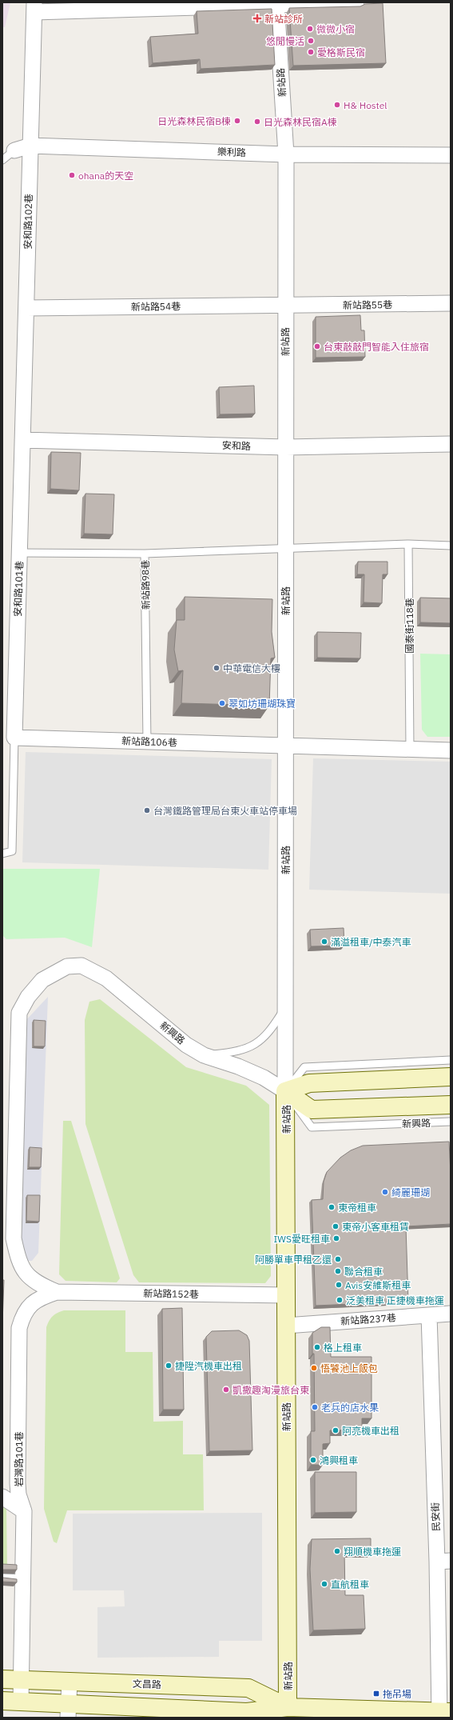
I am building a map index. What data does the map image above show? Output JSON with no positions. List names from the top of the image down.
{
  "streets": {
    "street": [
      "新站路",
      "樂利路",
      "安和路102巷",
      "新站路55巷",
      "新站路54巷",
      "安和路",
      "安和路101巷",
      "新站路106巷",
      "新興路",
      "新站路152巷",
      "新站路237巷",
      "岩灣路101巷",
      "民安街",
      "文昌路"
    ],
    "lane": ["新站路98巷", "國泰街118巷"]
  },
  "crossings": [
    ["新站路", "樂利路"],
    ["新站路", "新站路55巷"],
    ["新站路", "新站路54巷"],
    ["新站路", "安和路"],
    ["新站路", "新站路106巷"],
    ["新站路", "新興路"],
    ["新站路", "新站路152巷"],
    ["新站路", "新站路237巷"],
    ["新站路", "文昌路"],
    ["樂利路", "安和路102巷"],
    ["安和路102巷", "新站路54巷"],
    ["安和路102巷", "安和路"],
    ["安和路102巷", "安和路101巷"],
    ["新站路55巷", "新站路54巷"],
    ["安和路", "安和路101巷"],
    ["新站路98巷", "安和路101巷"],
    ["新站路98巷", "新站路106巷"],
    ["安和路101巷", "新站路106巷"],
    ["國泰街118巷", "新站路106巷"],
    ["新興路", "新站路152巷"],
    ["新興路", "岩灣路101巷"],
    ["新站路152巷", "岩灣路101巷"],
    ["新站路237巷", "民安街"],
    ["岩灣路101巷", "文昌路"],
    ["民安街", "文昌路"]
  ],
  "places": {
    "health": ["新站診所"],
    "other": [
      "微微小宿",
      "悠閒慢活",
      "愛格斯民宿",
      "H& Hostel",
      "日光森林民宿B棟",
      "日光森林民宿A棟",
      "ohana的天空",
      "台東敲敲門智能入住旅宿",
      "中華電信大樓",
      "翠如坊珊瑚珠寶",
      "台灣鐵路管理局台東火車站停車場",
      "滿溢租車/中泰汽車",
      "綺麗珊瑚",
      "東帝租車",
      "東帝小客車租賃",
      "IWS愛旺租車",
      "阿勝單車甲租乙還",
      "聯合租車",
      "Avis安維斯租車",
      "泛美租車 正捷機車拖運",
      "格上租車",
      "捷陞汽機車出租",
      "悟饕池上飯包",
      "凱撒趣淘漫旅台東",
      "老兵的店水果",
      "阿亮機車出租",
      "鴻興租車",
      "翔順機車拖運",
      "直航租車"
    ],
    "transit": ["拖吊場"]
  }
}
